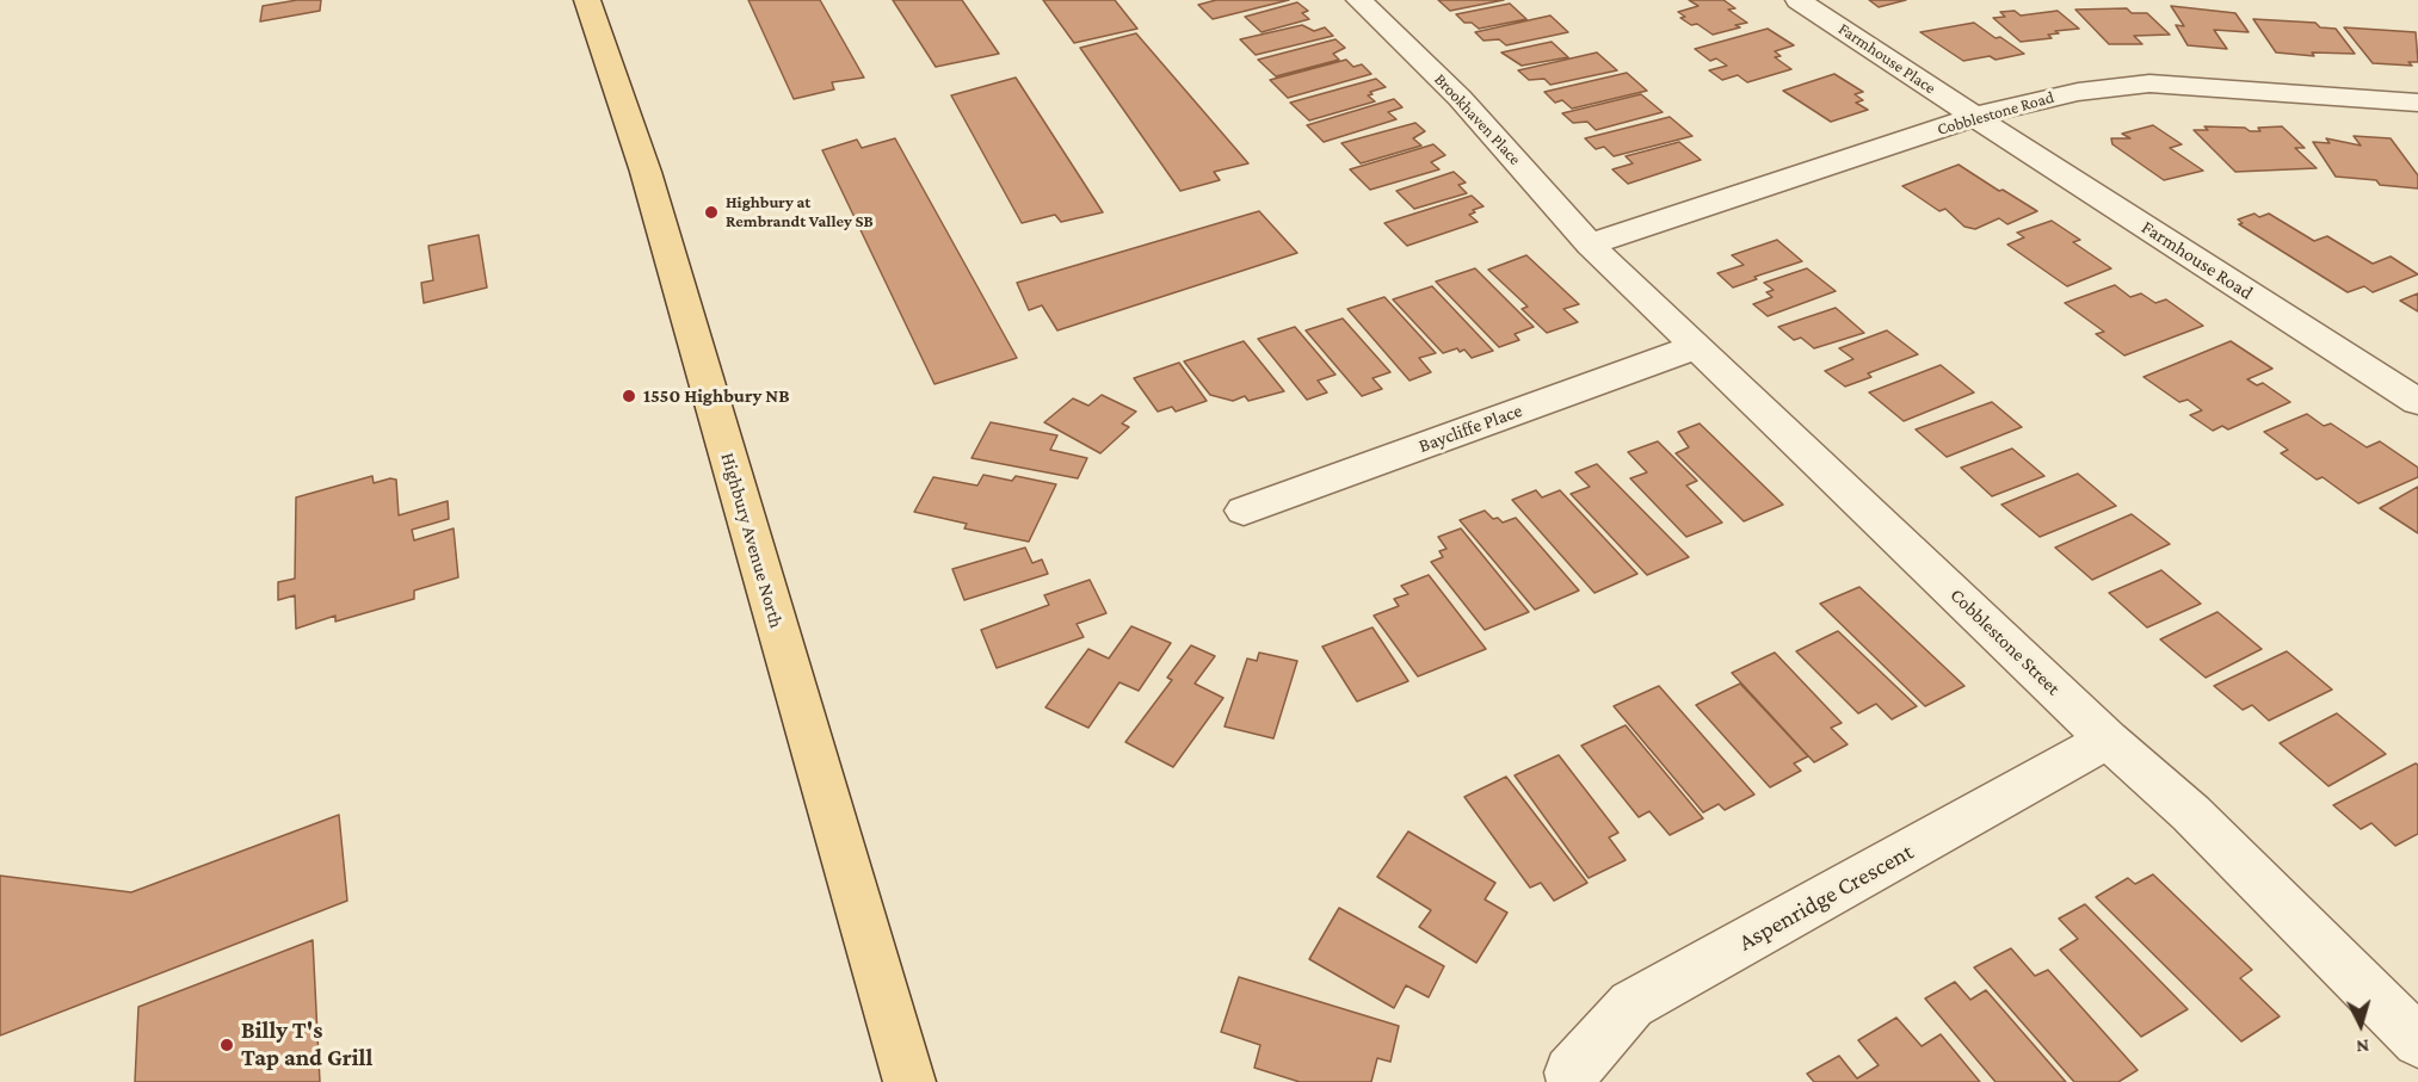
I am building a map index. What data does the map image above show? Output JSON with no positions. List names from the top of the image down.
{
  "streets": {
    "main road": ["Highbury Avenue North"],
    "street": [
      "Farmhouse Place",
      "Cobblestone Road",
      "Brookhaven Place",
      "Farmhouse Road",
      "Baycliffe Place",
      "Cobblestone Street",
      "Aspenridge Crescent"
    ]
  },
  "crossings": [
    ["Farmhouse Place", "Cobblestone Road"],
    ["Farmhouse Place", "Farmhouse Road"],
    ["Cobblestone Road", "Brookhaven Place"],
    ["Cobblestone Road", "Farmhouse Road"],
    ["Cobblestone Road", "Cobblestone Street"],
    ["Brookhaven Place", "Cobblestone Street"],
    ["Baycliffe Place", "Cobblestone Street"],
    ["Cobblestone Street", "Aspenridge Crescent"]
  ],
  "places": ["Highbury at Rembrandt Valley SB", "1550 Highbury NB", "Billy T's Tap and Grill"],
  "north": "bottom"
}
